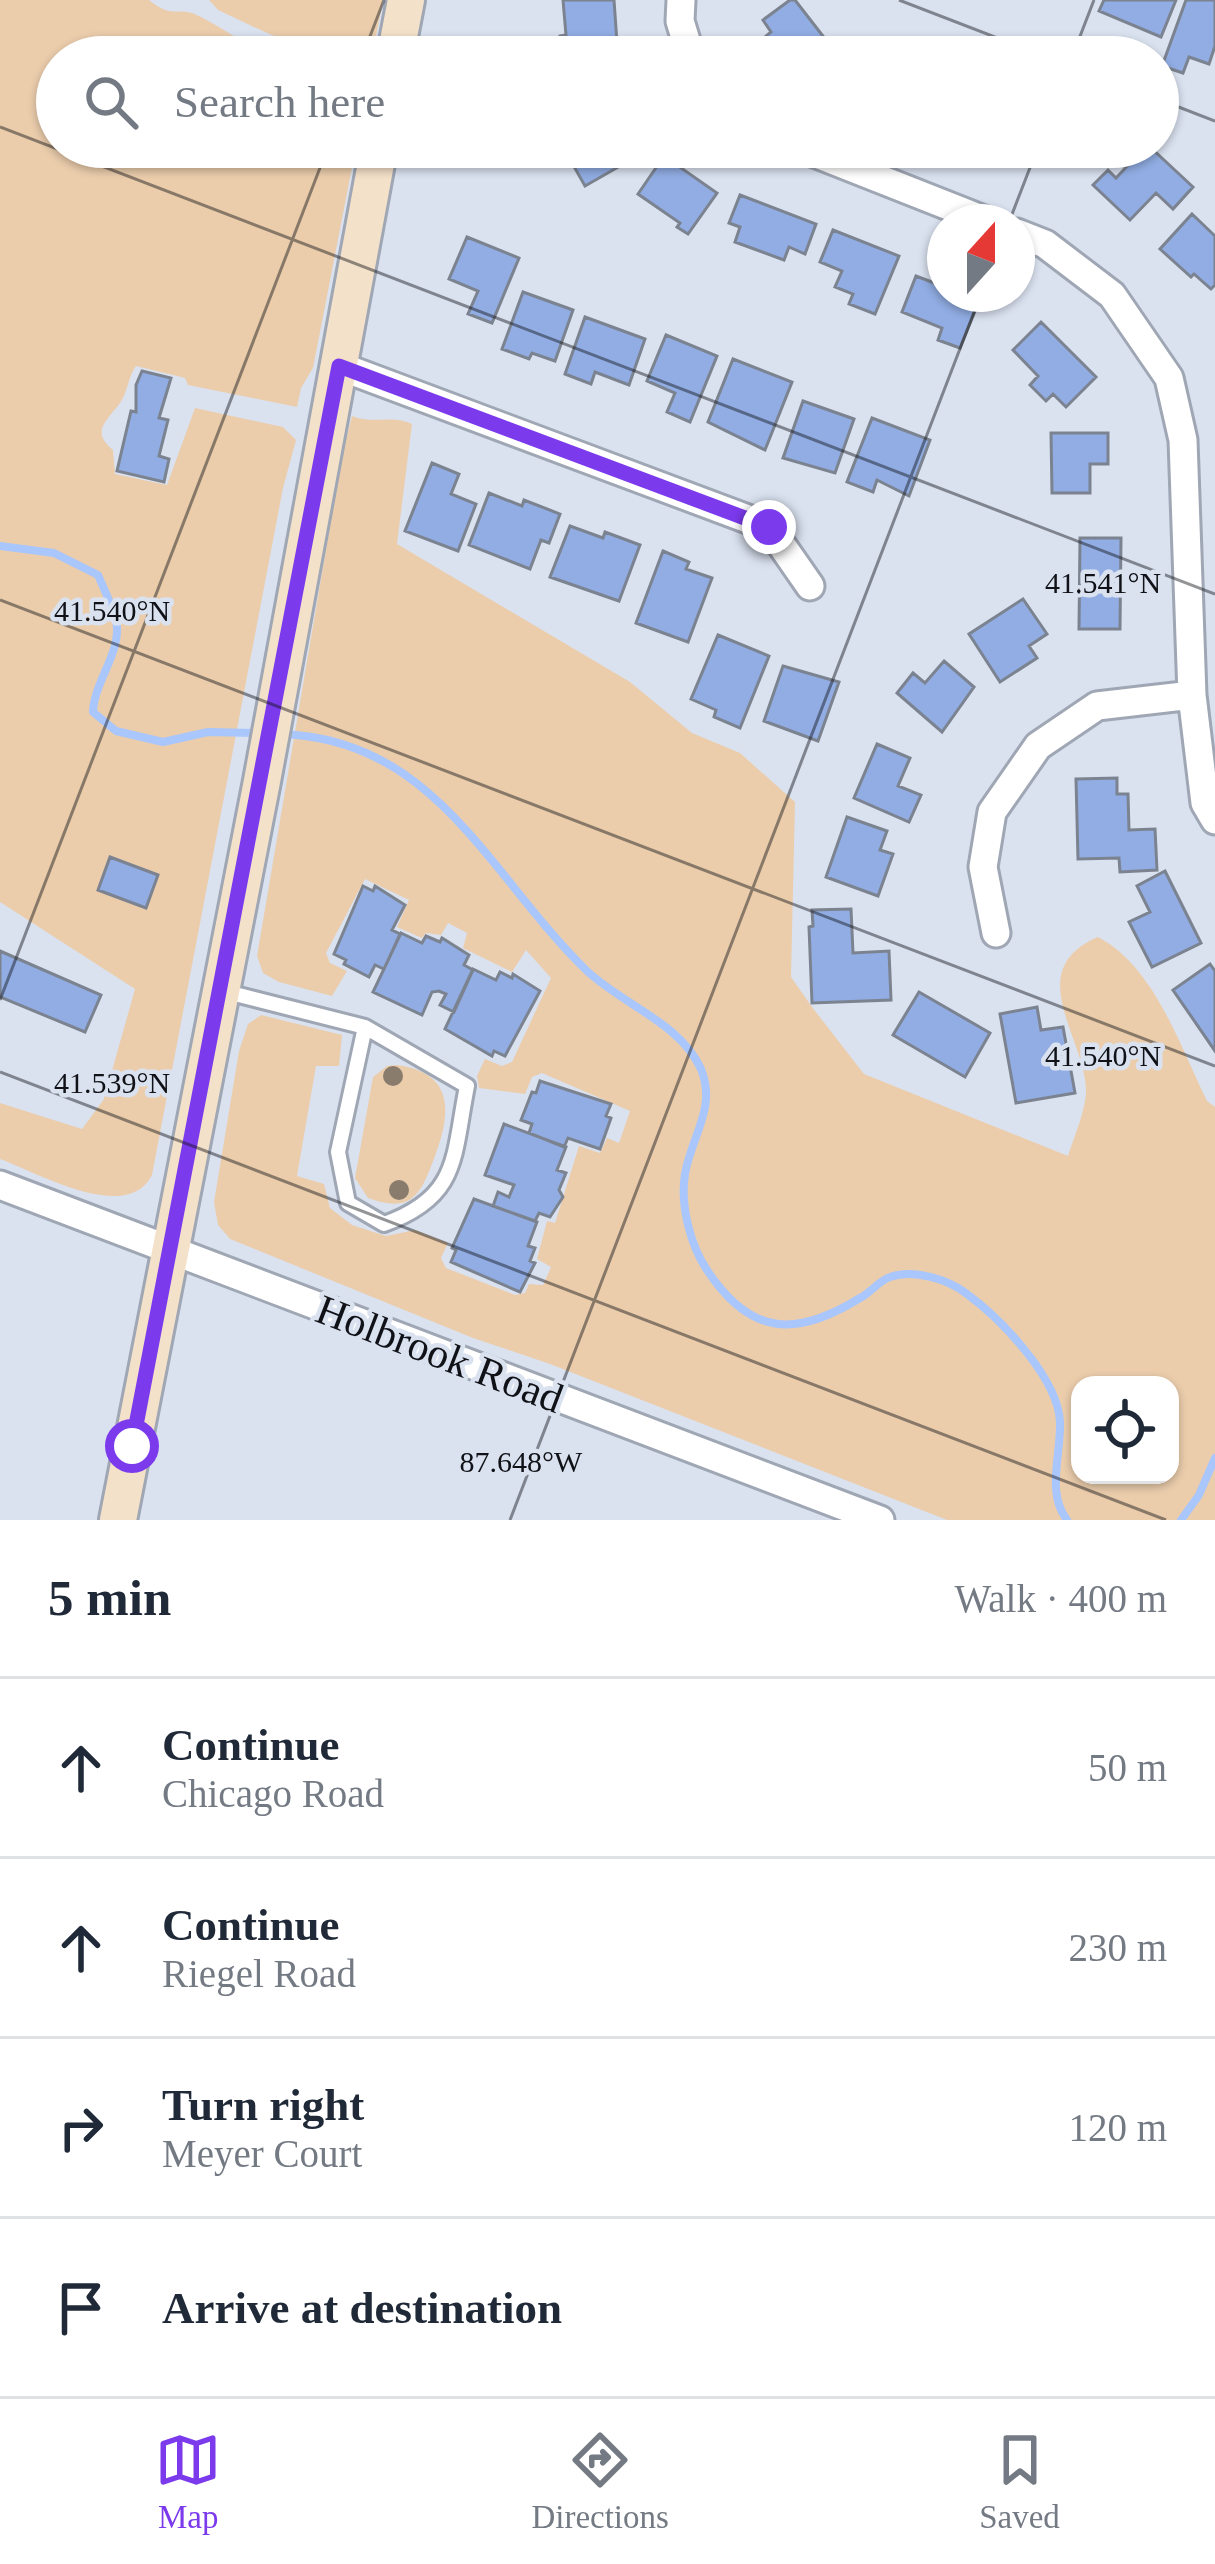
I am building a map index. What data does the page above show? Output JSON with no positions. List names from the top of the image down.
{
  "streets": {
    "street": ["Holbrook Road"]
  },
  "north": "top",
  "page": {
    "search": "Search here",
    "heading": ["5 min", "Walk · 400 m"],
    "list": [
      ["Continue", "Chicago Road", "50 m"],
      ["Continue", "Riegel Road", "230 m"],
      ["Turn right", "Meyer Court", "120 m"],
      "Arrive at destination"
    ],
    "nav": ["Map", "Directions", "Saved"]
  },
  "coordinates": [
    "41.541°N",
    "41.540°N",
    "41.539°N",
    "87.648°W"
  ]
}
